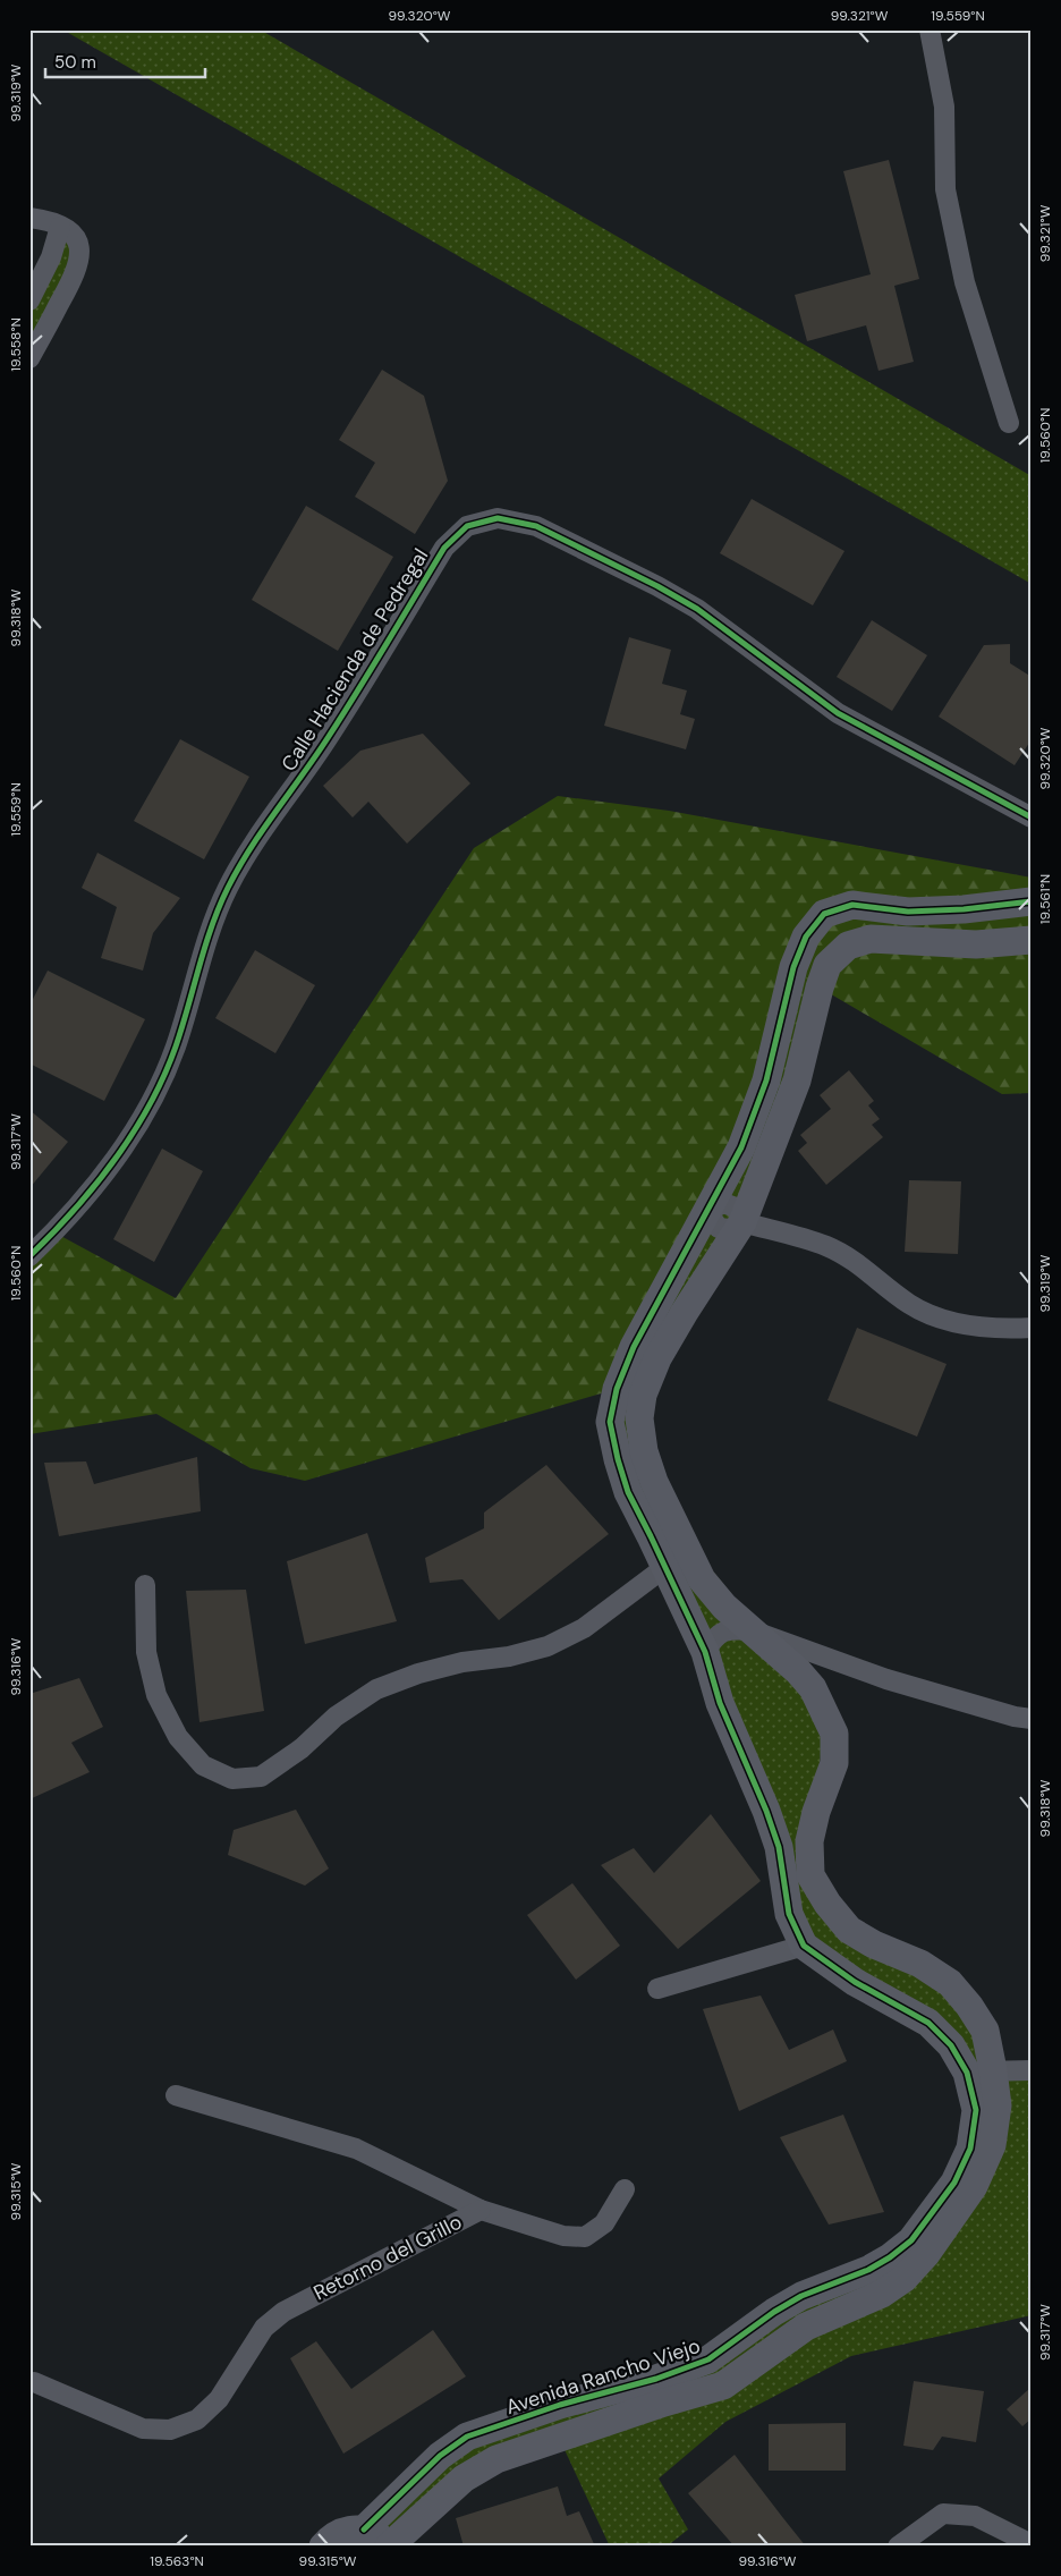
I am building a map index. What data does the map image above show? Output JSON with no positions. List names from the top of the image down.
{
  "streets": {
    "street": ["Calle Hacienda de Pedregal", "Retorno del Grillo", "Avenida Rancho Viejo"]
  },
  "scale_bar": "50 m",
  "coordinates": [
    "99.320°W",
    "99.321°W",
    "19.559°N",
    "99.319°W",
    "19.558°N",
    "19.560°N",
    "99.318°W",
    "19.561°N",
    "99.317°W",
    "99.316°W",
    "99.315°W",
    "19.563°N"
  ]
}
